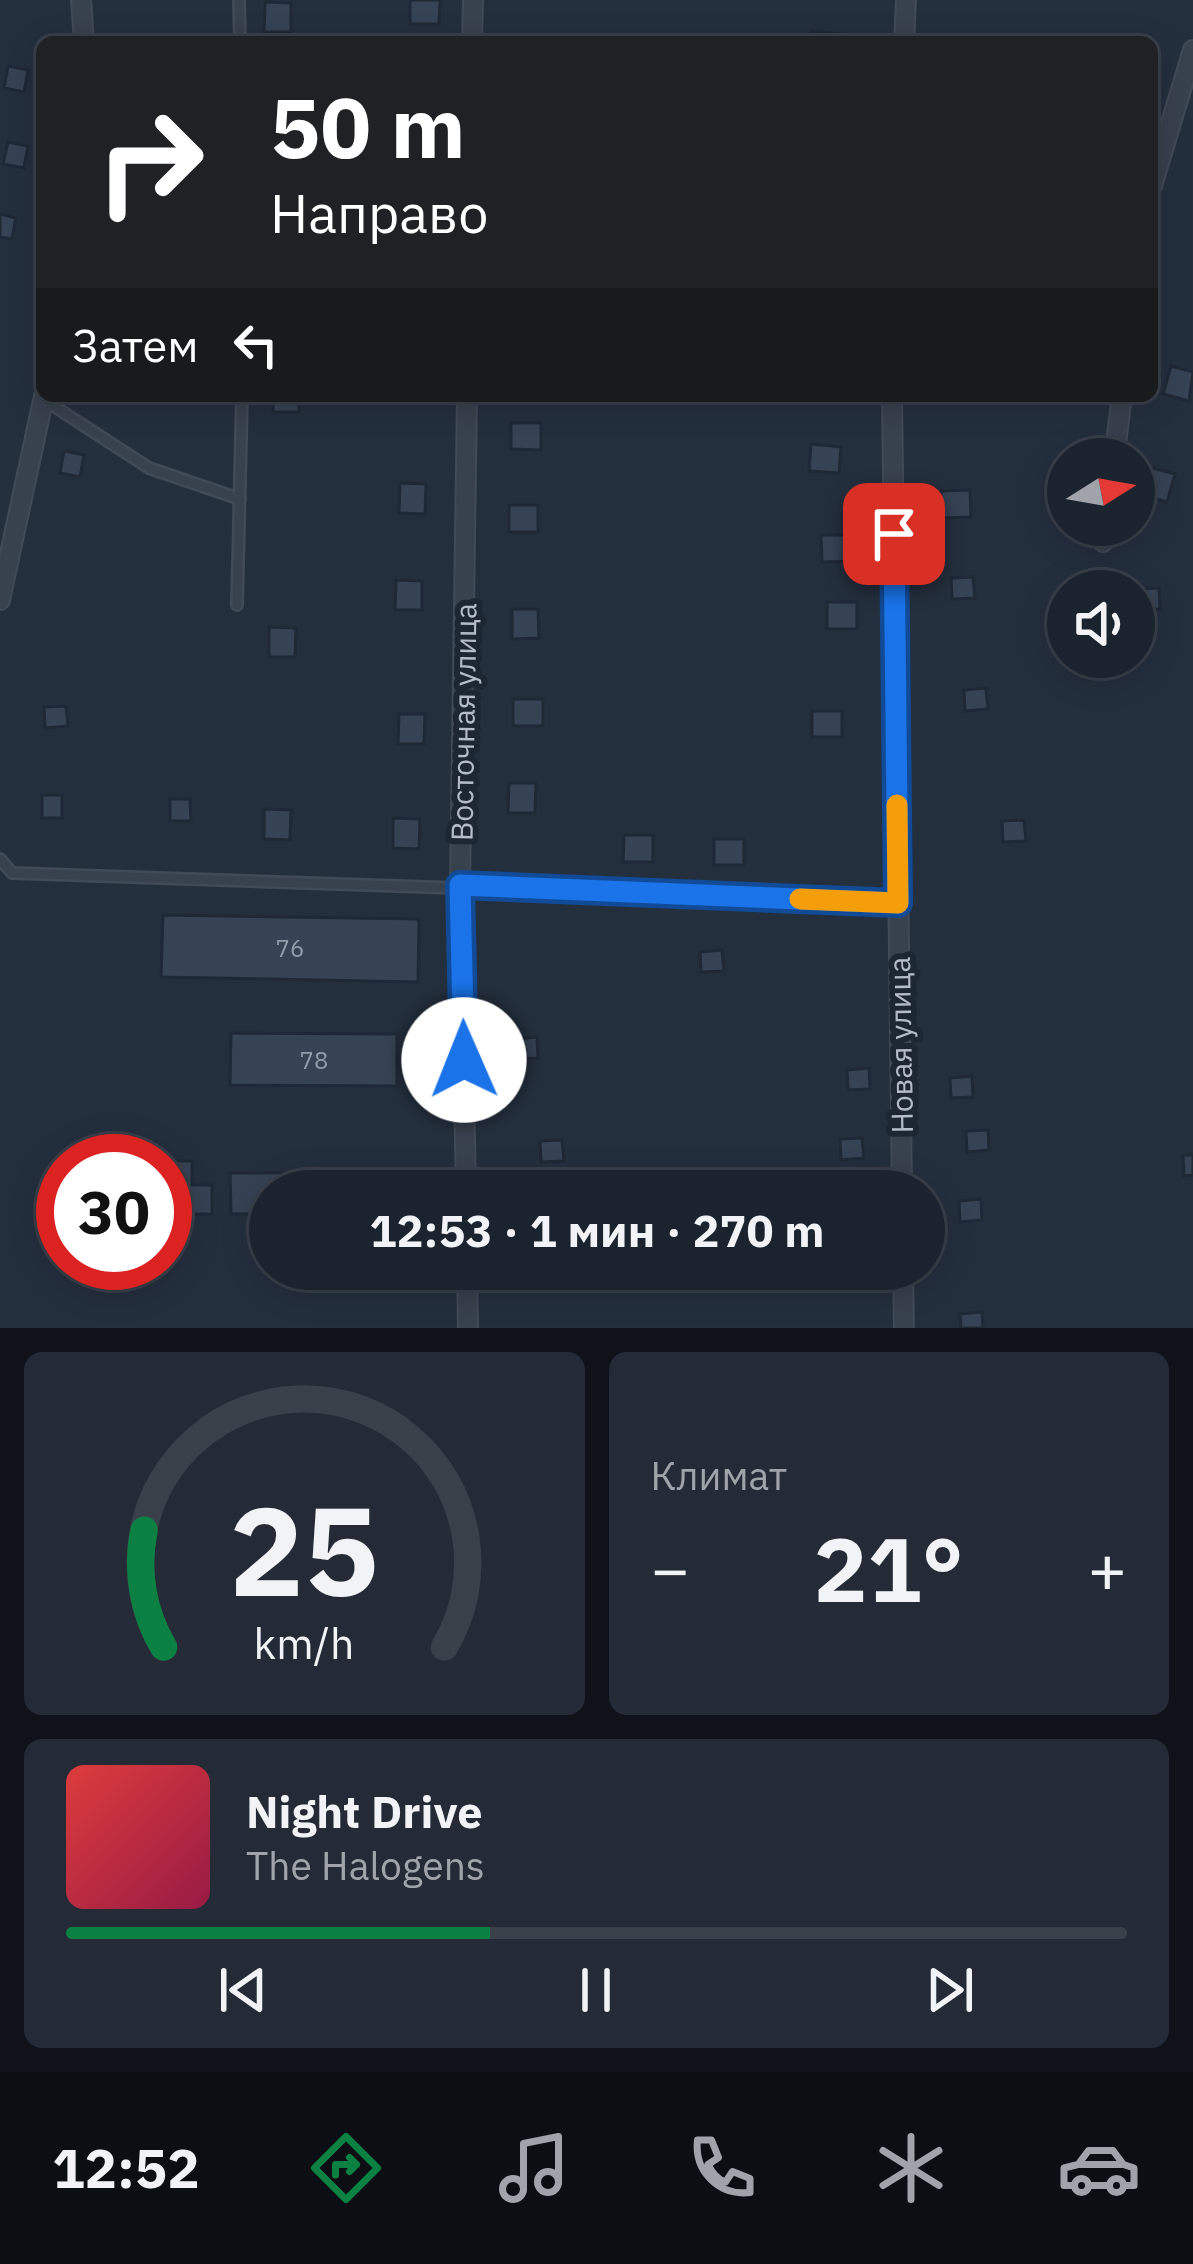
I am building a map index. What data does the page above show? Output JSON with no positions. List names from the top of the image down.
{
  "streets": {
    "street": ["Восточная улица", "Новая улица"]
  },
  "house_numbers": ["76", "78"],
  "north": "right",
  "page": {
    "turn": ["50 m", "Направо"],
    "then": "Затем",
    "limit": "30",
    "trip": "12:53 · 1 мин · 270 m",
    "tile": "Климат",
    "heat": ["−", "21°", "+"],
    "song": ["Night Drive", "The Halogens"],
    "tabs": "12:52",
    "gauge": ["25", "km/h"]
  }
}
